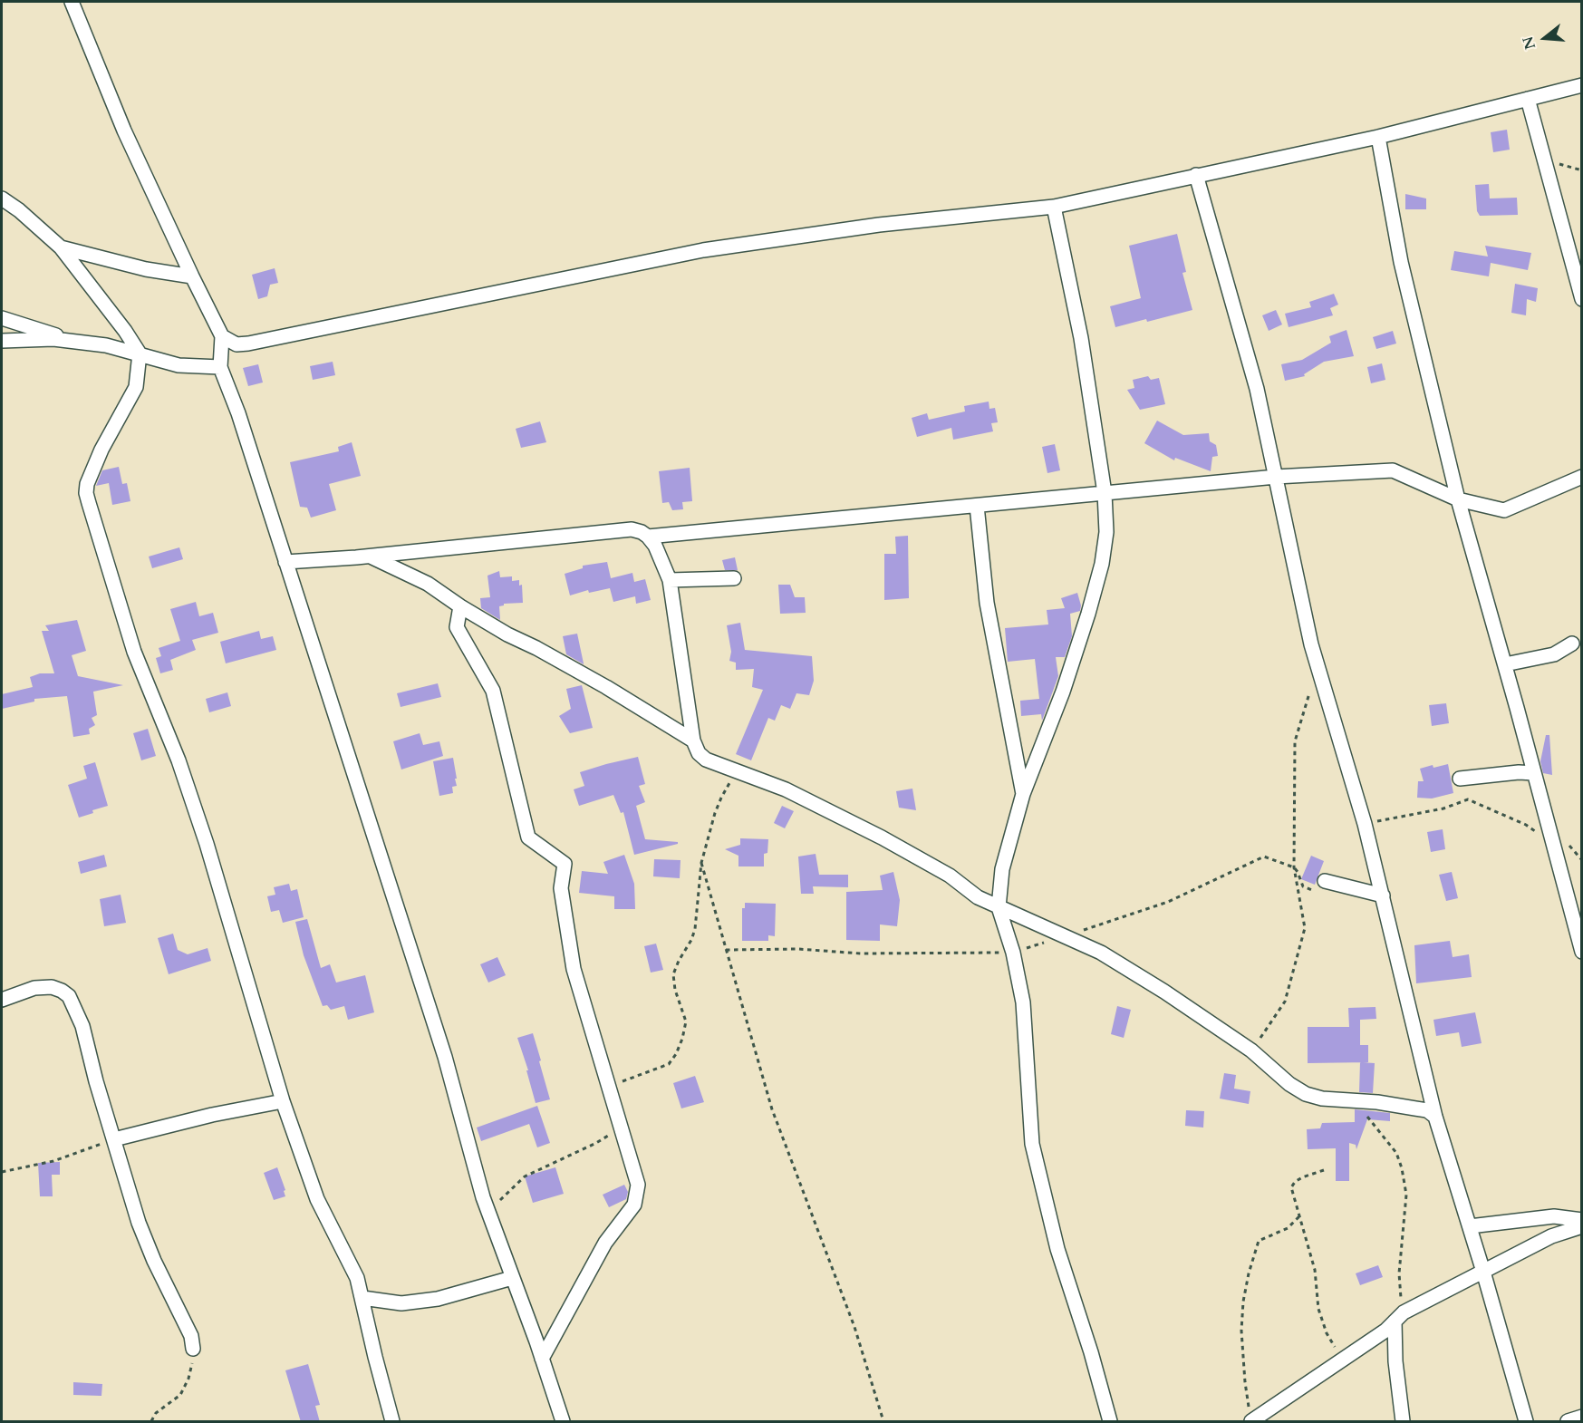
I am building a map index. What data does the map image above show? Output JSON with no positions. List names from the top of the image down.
{
  "north": "left"
}
